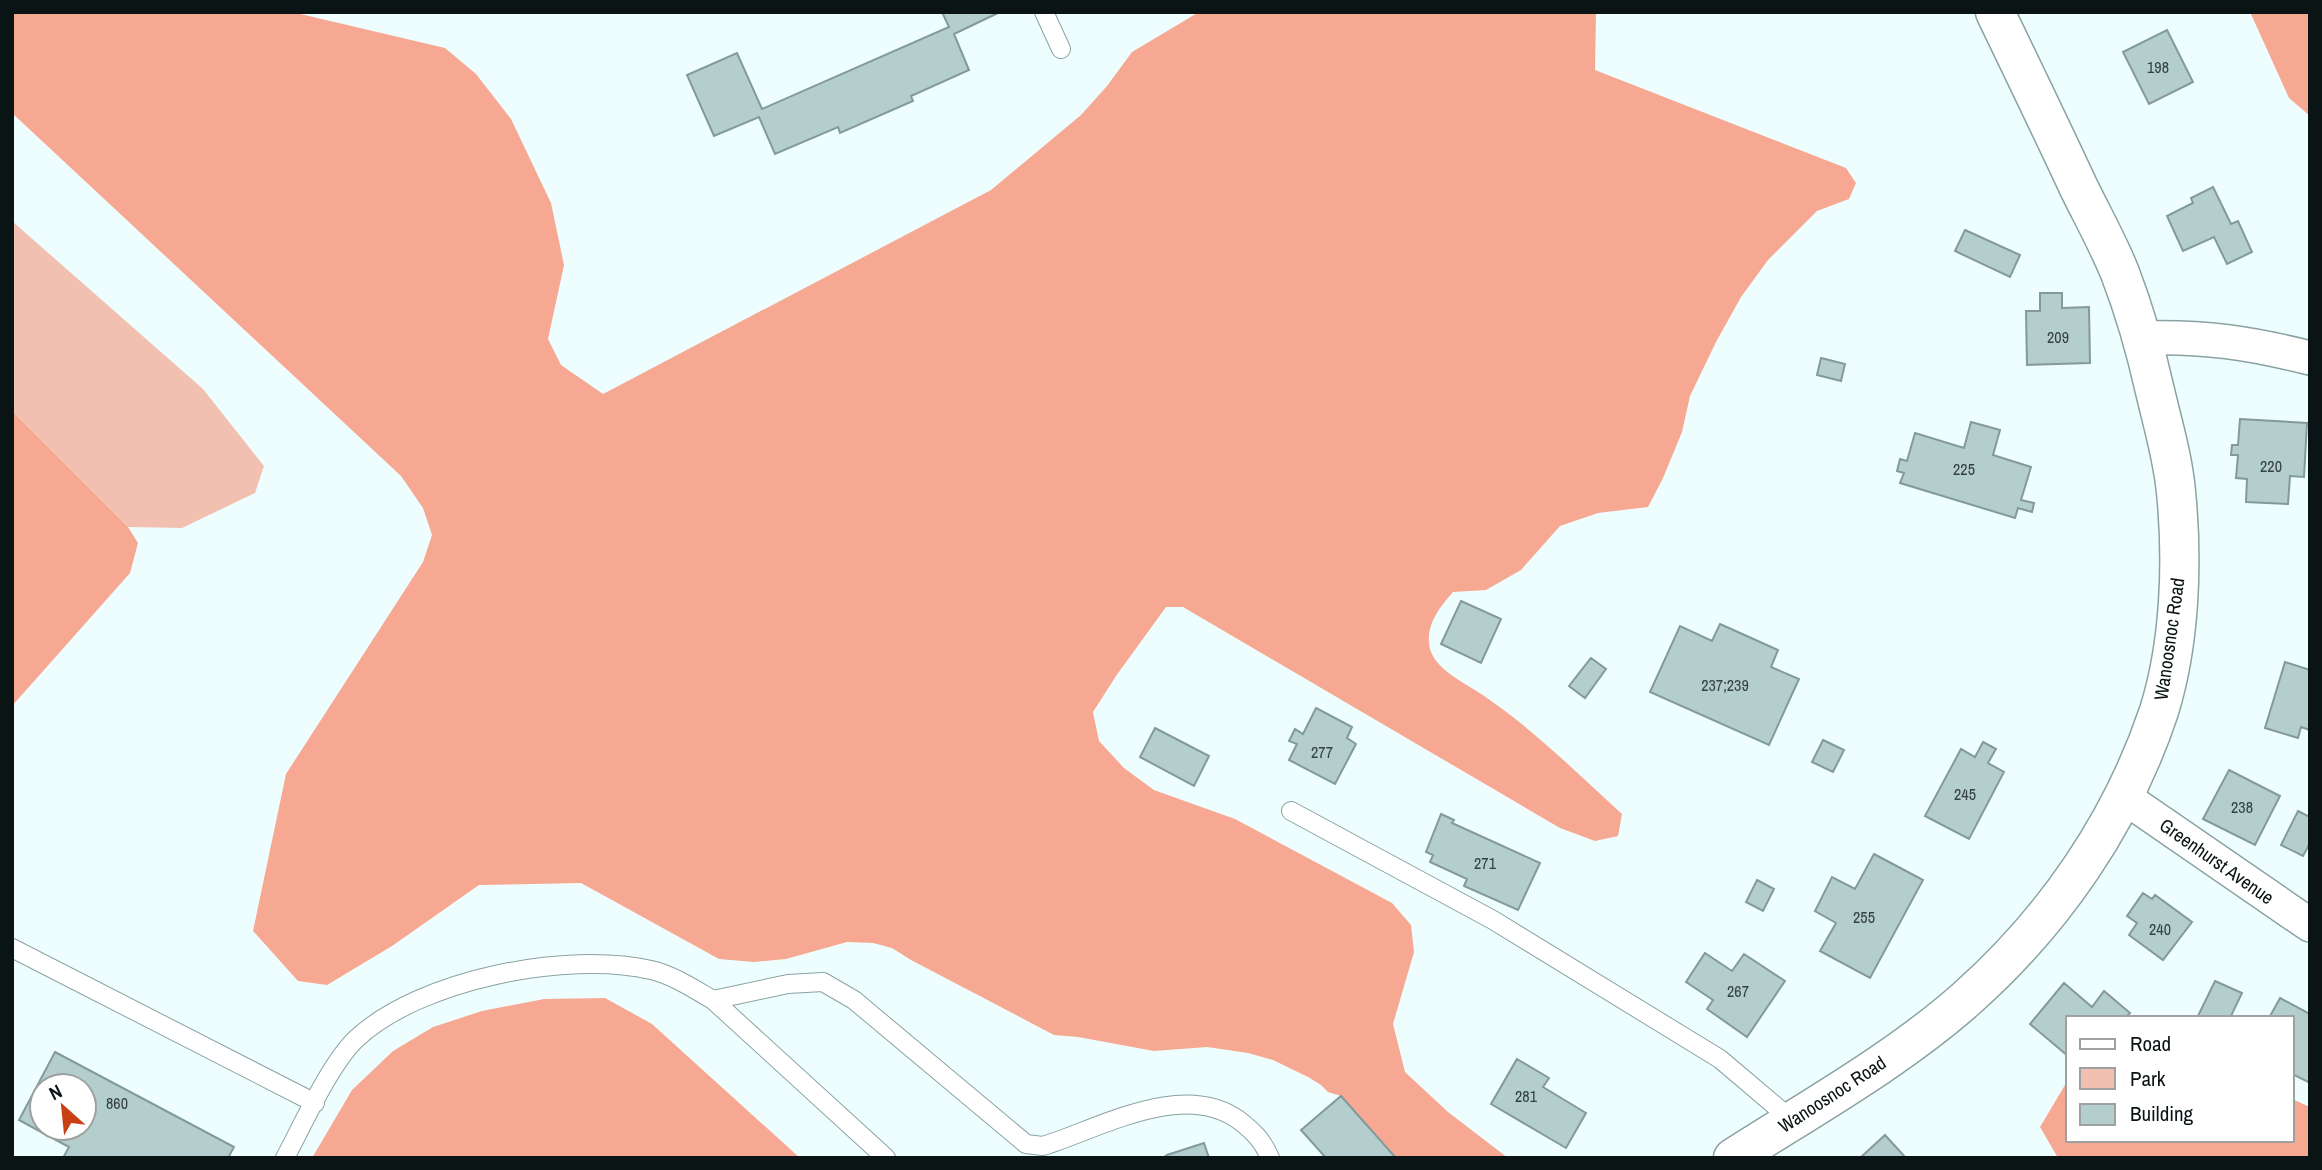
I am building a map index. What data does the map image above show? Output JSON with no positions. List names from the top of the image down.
{
  "streets": {
    "main road": ["Wanoosnoc Road"],
    "street": ["Greenhurst Avenue"]
  },
  "crossings": [
    ["Wanoosnoc Road", "Greenhurst Avenue"]
  ],
  "house_numbers": [
    "198",
    "209",
    "220",
    "225",
    "237;239",
    "277",
    "245",
    "238",
    "271",
    "255",
    "240",
    "267",
    "281",
    "860"
  ],
  "legend": ["Road", "Park", "Building"],
  "north": "top left"
}
